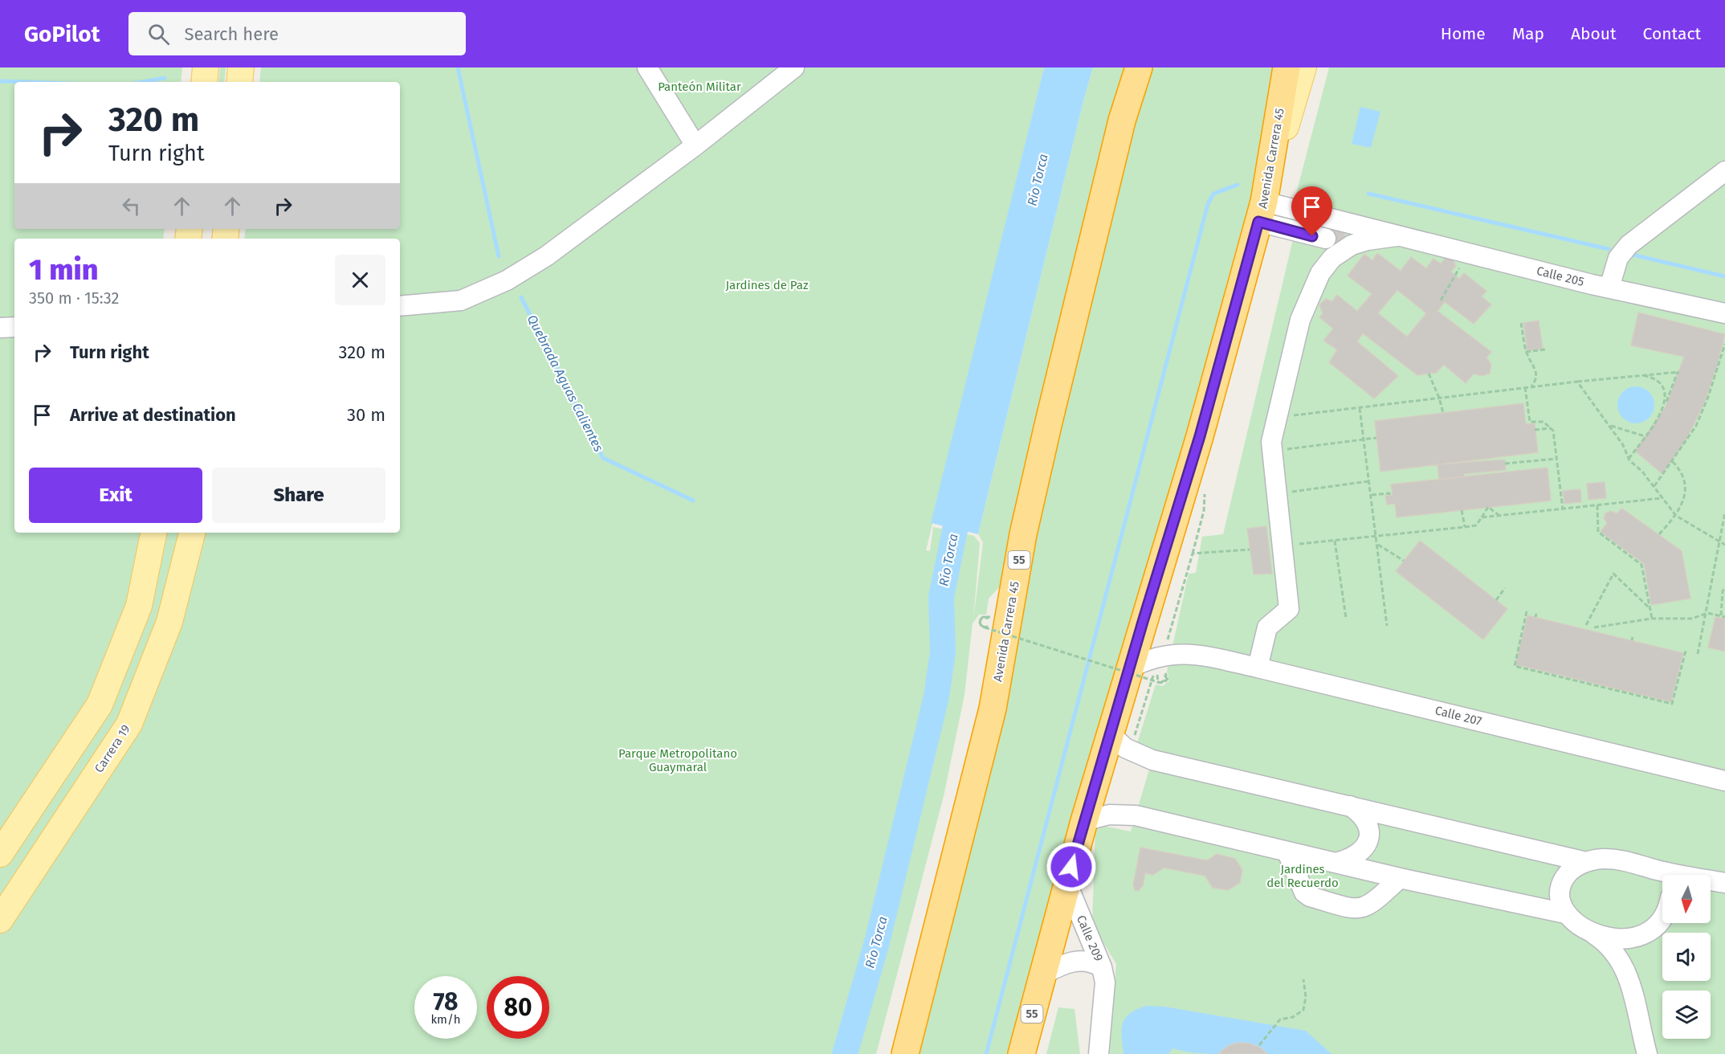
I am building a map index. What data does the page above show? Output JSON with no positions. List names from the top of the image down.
{
  "streets": {
    "highway": ["Avenida Carrera 45", "55"],
    "main road": ["Carrera 19"],
    "street": ["Calle 205", "Calle 207", "Calle 209"]
  },
  "crossings": [
    ["Avenida Carrera 45", "Calle 205"],
    ["Avenida Carrera 45", "Calle 207"],
    ["Avenida Carrera 45", "Calle 209"]
  ],
  "water": ["Río Torca", "Quebrada Aguas Calientes"],
  "parks": [
    "Panteón Militar",
    "Jardines de Paz",
    "Parque Metropolitano Guaymaral",
    "Jardines del Recuerdo"
  ],
  "north": "bottom",
  "page": {
    "header": "GoPilot",
    "search": "Search here",
    "nav": [
      "Home",
      "Map",
      "About",
      "Contact"
    ],
    "turn": ["320 m", "Turn right"],
    "heading": ["1 min", "350 m · 15:32"],
    "list": [
      {
        "name": "Turn right",
        "value": "320 m"
      },
      {
        "name": "Arrive at destination",
        "value": "30 m"
      }
    ],
    "buttons": ["Exit", "Share"],
    "speed": "78 km/h",
    "limit": "80"
  }
}
